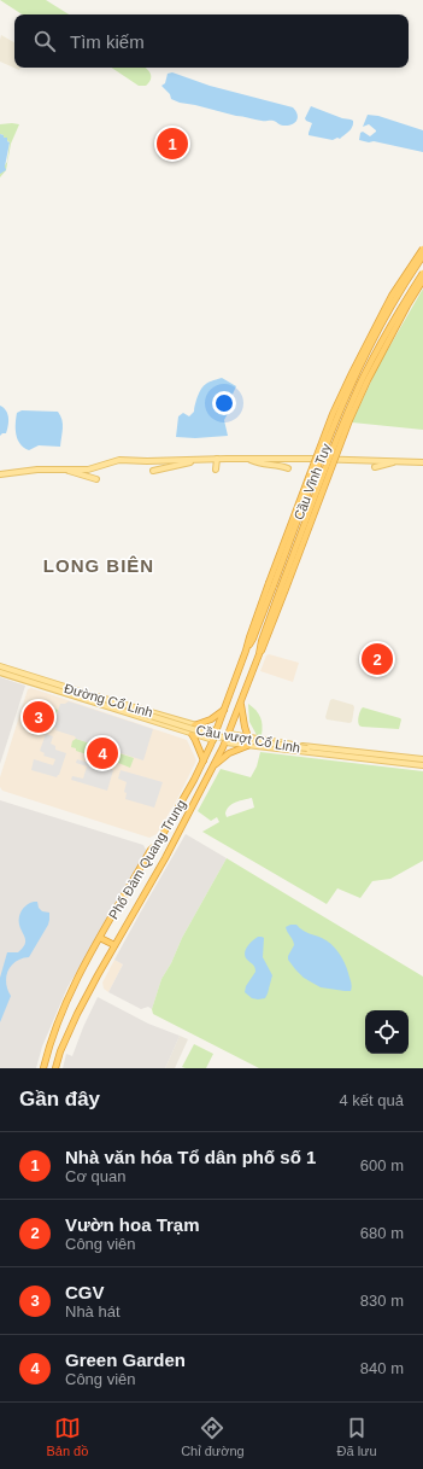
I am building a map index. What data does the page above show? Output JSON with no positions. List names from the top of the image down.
{
  "streets": {
    "highway": ["Cầu Vĩnh Tuy", "Phố Đàm Quang Trung"],
    "main road": ["Đường Cổ Linh", "Cầu vượt Cổ Linh"]
  },
  "crossings": [
    ["Cầu Vĩnh Tuy", "Phố Đàm Quang Trung"],
    ["Đường Cổ Linh", "Cầu vượt Cổ Linh"],
    ["Đường Cổ Linh", "Phố Đàm Quang Trung"]
  ],
  "districts": ["LONG BIÊN"],
  "page": {
    "search": "Tìm kiếm",
    "pins": [
      "1",
      "2",
      "3",
      "4"
    ],
    "heading": ["Gần đây", "4 kết quả"],
    "list": [
      {
        "mark": "1",
        "name": "Nhà văn hóa Tổ dân phố số 1",
        "note": "Cơ quan",
        "value": "600 m"
      },
      {
        "mark": "2",
        "name": "Vườn hoa Trạm",
        "note": "Công viên",
        "value": "680 m"
      },
      {
        "mark": "3",
        "name": "CGV",
        "note": "Nhà hát",
        "value": "830 m"
      },
      {
        "mark": "4",
        "name": "Green Garden",
        "note": "Công viên",
        "value": "840 m"
      }
    ],
    "nav": ["Bản đồ", "Chỉ đường", "Đã lưu"]
  }
}
